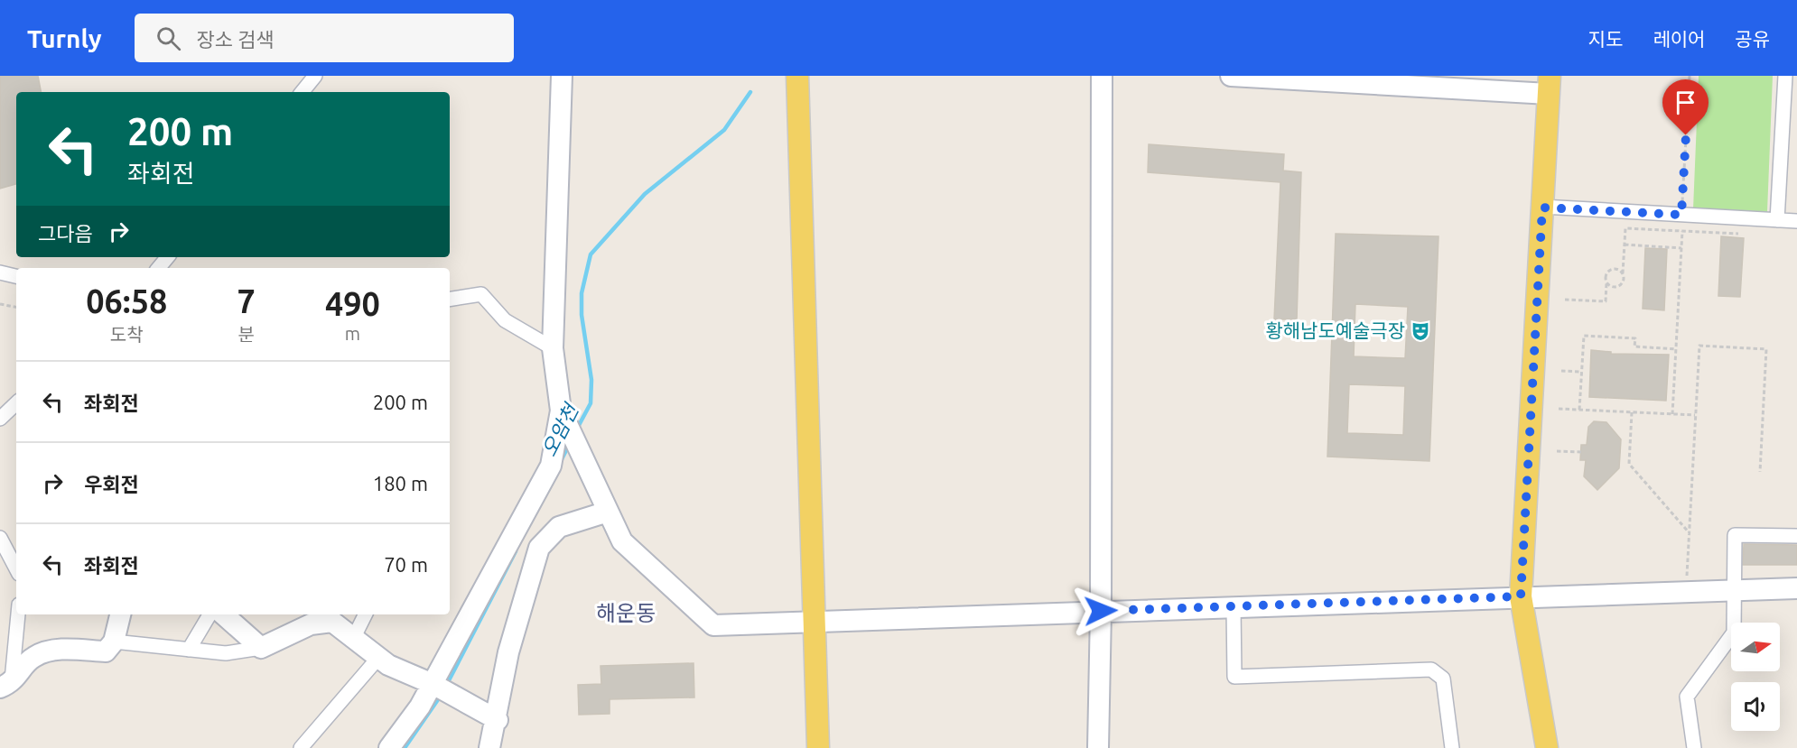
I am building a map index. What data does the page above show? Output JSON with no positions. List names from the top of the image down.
{
  "districts": ["해운동"],
  "water": ["오암천"],
  "places": {
    "theatre": ["황해남도예술극장"]
  },
  "north": "right",
  "page": {
    "header": "Turnly",
    "search": "장소 검색",
    "nav": ["지도", "레이어", "공유"],
    "turn": ["200 m", "좌회전"],
    "then": "그다음",
    "eta": [
      "06:58",
      "도착",
      "7",
      "분",
      "490",
      "m"
    ],
    "list": [
      {
        "name": "좌회전",
        "value": "200 m"
      },
      {
        "name": "우회전",
        "value": "180 m"
      },
      {
        "name": "좌회전",
        "value": "70 m"
      }
    ]
  }
}
